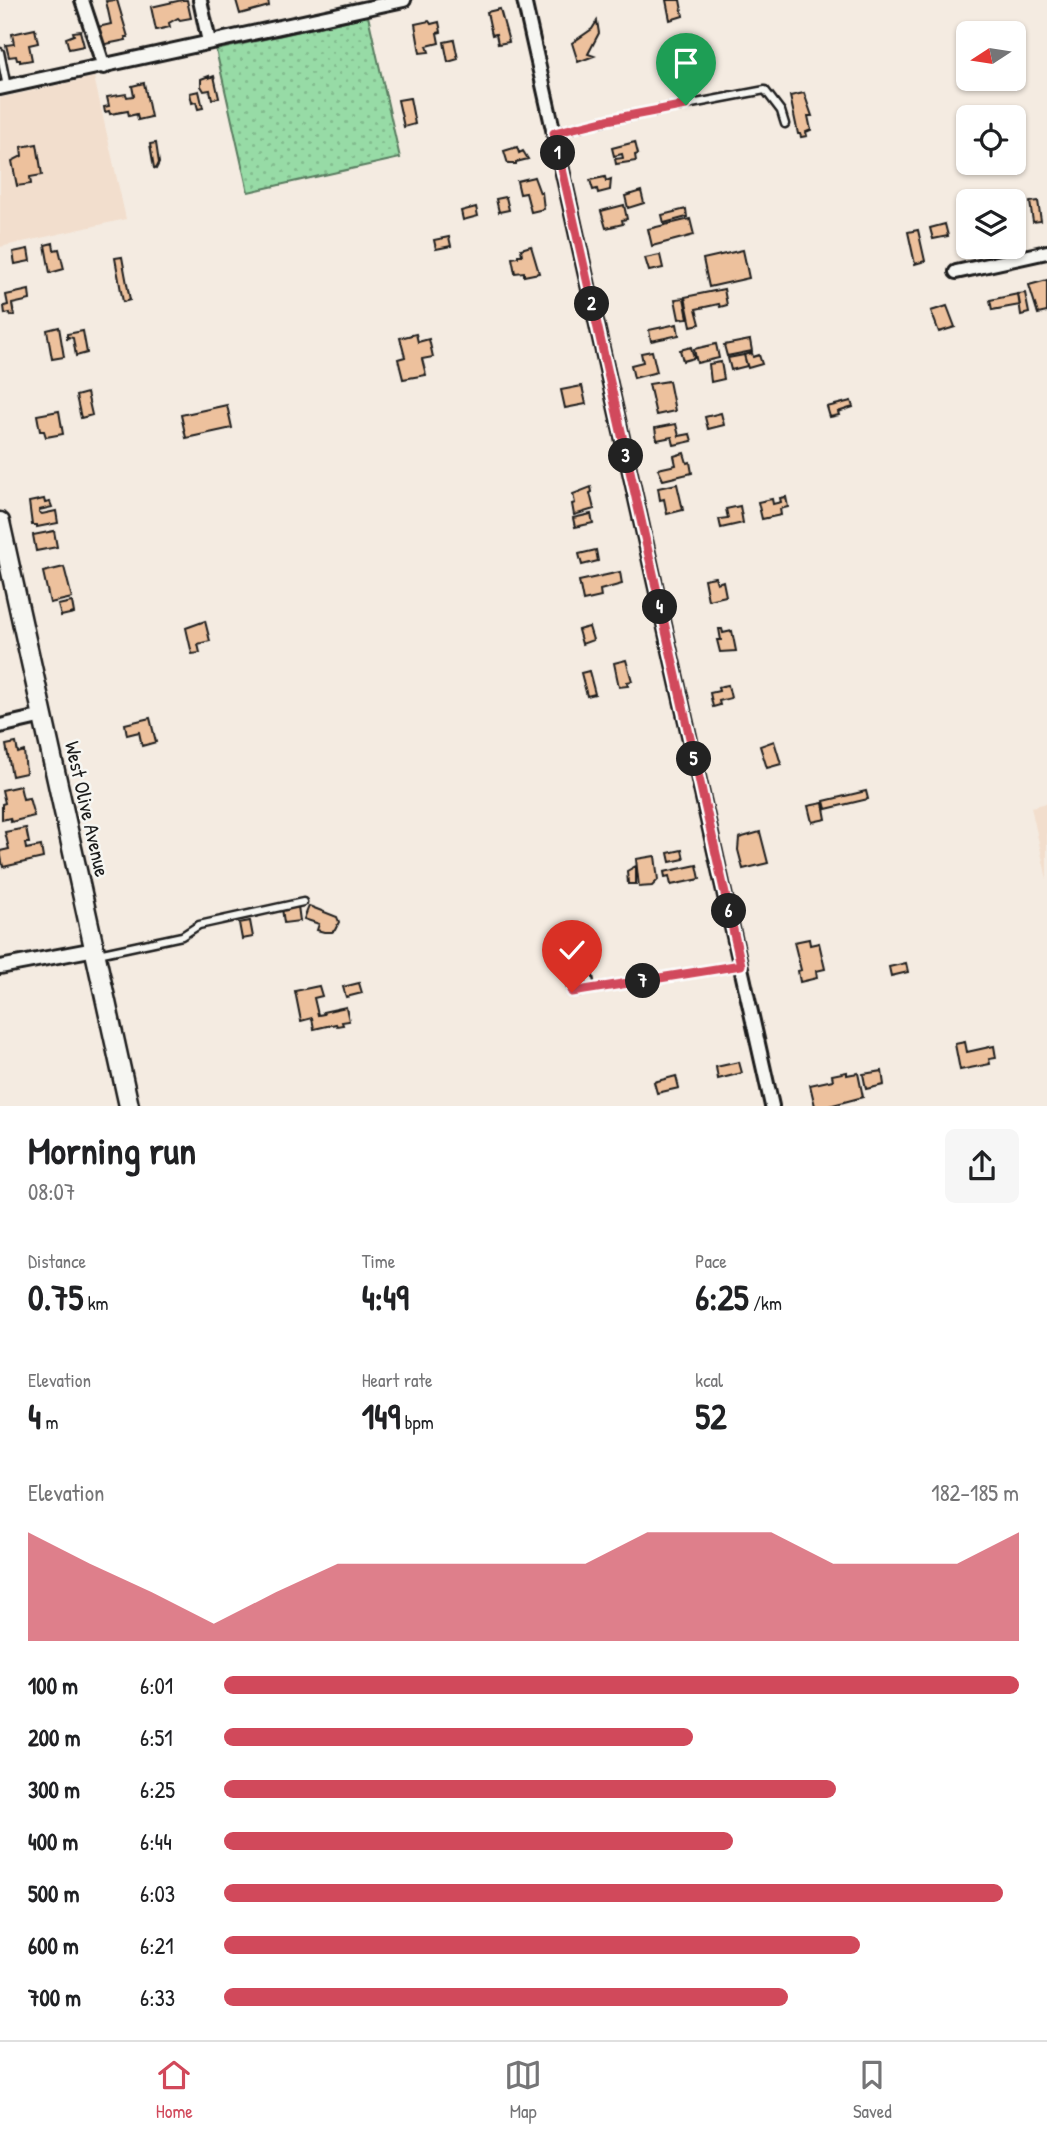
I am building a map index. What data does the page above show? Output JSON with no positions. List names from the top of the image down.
{
  "streets": {
    "main road": ["West Olive Avenue"]
  },
  "north": "left",
  "page": {
    "pins": [
      "1",
      "2",
      "3",
      "4",
      "5",
      "6",
      "7"
    ],
    "heading": ["Morning run", "08:07"],
    "stats": [
      ["Distance", "0.75 km"],
      ["Time", "4:49"],
      ["Pace", "6:25 /km"],
      ["Elevation", "4 m"],
      ["Heart rate", "149 bpm"],
      ["kcal", "52"]
    ],
    "chart": ["Elevation", "182–185 m"],
    "list": [
      {
        "name": "100 m",
        "note": "6:01"
      },
      {
        "name": "200 m",
        "note": "6:51"
      },
      {
        "name": "300 m",
        "note": "6:25"
      },
      {
        "name": "400 m",
        "note": "6:44"
      },
      {
        "name": "500 m",
        "note": "6:03"
      },
      {
        "name": "600 m",
        "note": "6:21"
      },
      {
        "name": "700 m",
        "note": "6:33"
      }
    ],
    "tabs": ["Home", "Map", "Saved"]
  }
}
